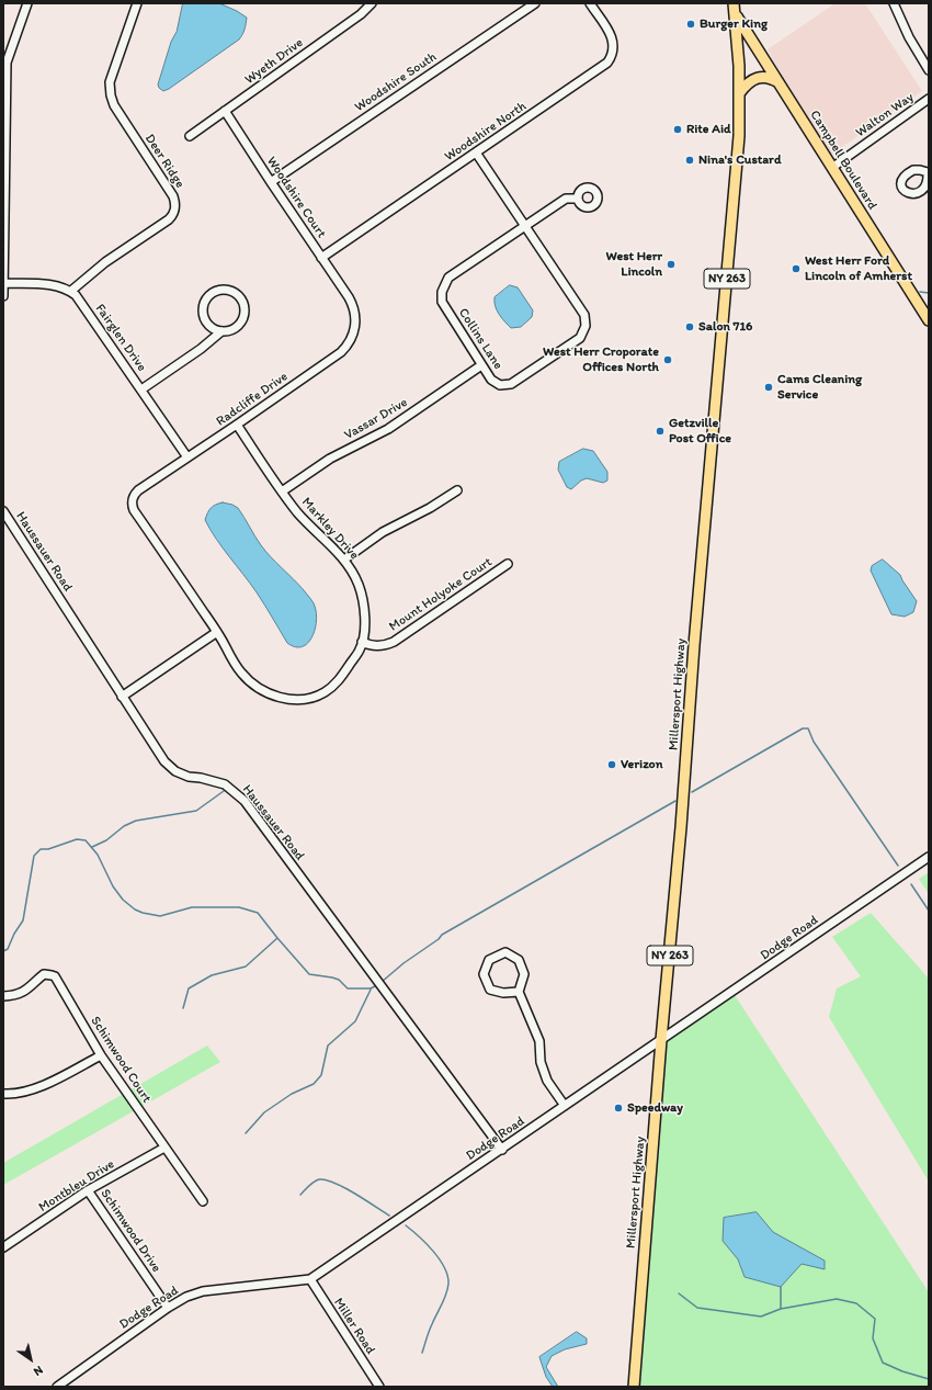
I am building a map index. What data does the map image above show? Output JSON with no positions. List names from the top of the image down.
{
  "streets": {
    "main road": ["Campbell Boulevard", "NY 263", "Millersport Highway"],
    "street": [
      "Wyeth Drive",
      "Woodshire South",
      "Walton Way",
      "Woodshire North",
      "Deer Ridge",
      "Woodshire Court",
      "Fairglen Drive",
      "Collins Lane",
      "Radcliffe Drive",
      "Vassar Drive",
      "Markley Drive",
      "Haussauer Road",
      "Mount Holyoke Court",
      "Dodge Road",
      "Schimwood Court",
      "Montbleu Drive",
      "Schimwood Drive",
      "Miller Road"
    ]
  },
  "crossings": [
    ["Wyeth Drive", "Woodshire Court"],
    ["Woodshire South", "Woodshire Court"],
    ["Walton Way", "Campbell Boulevard"],
    ["Woodshire North", "Woodshire Court"],
    ["Woodshire North", "Collins Lane"],
    ["Campbell Boulevard", "Millersport Highway"],
    ["Deer Ridge", "Fairglen Drive"],
    ["Woodshire Court", "Radcliffe Drive"],
    ["Fairglen Drive", "Radcliffe Drive"],
    ["Collins Lane", "Vassar Drive"],
    ["Radcliffe Drive", "Markley Drive"],
    ["Vassar Drive", "Markley Drive"],
    ["Markley Drive", "Mount Holyoke Court"],
    ["Haussauer Road", "Dodge Road"],
    ["Millersport Highway", "Dodge Road"],
    ["Dodge Road", "Schimwood Drive"],
    ["Dodge Road", "Miller Road"],
    ["Schimwood Court", "Montbleu Drive"],
    ["Montbleu Drive", "Schimwood Drive"]
  ],
  "places": [
    "Burger King",
    "Rite Aid",
    "Nina's Custard",
    "West Herr Lincoln",
    "West Herr Ford Lincoln of Amherst",
    "Salon 716",
    "West Herr Croporate Offices North",
    "Cams Cleaning Service",
    "Getzville Post Office",
    "Verizon",
    "Speedway"
  ],
  "north": "bottom right"
}
